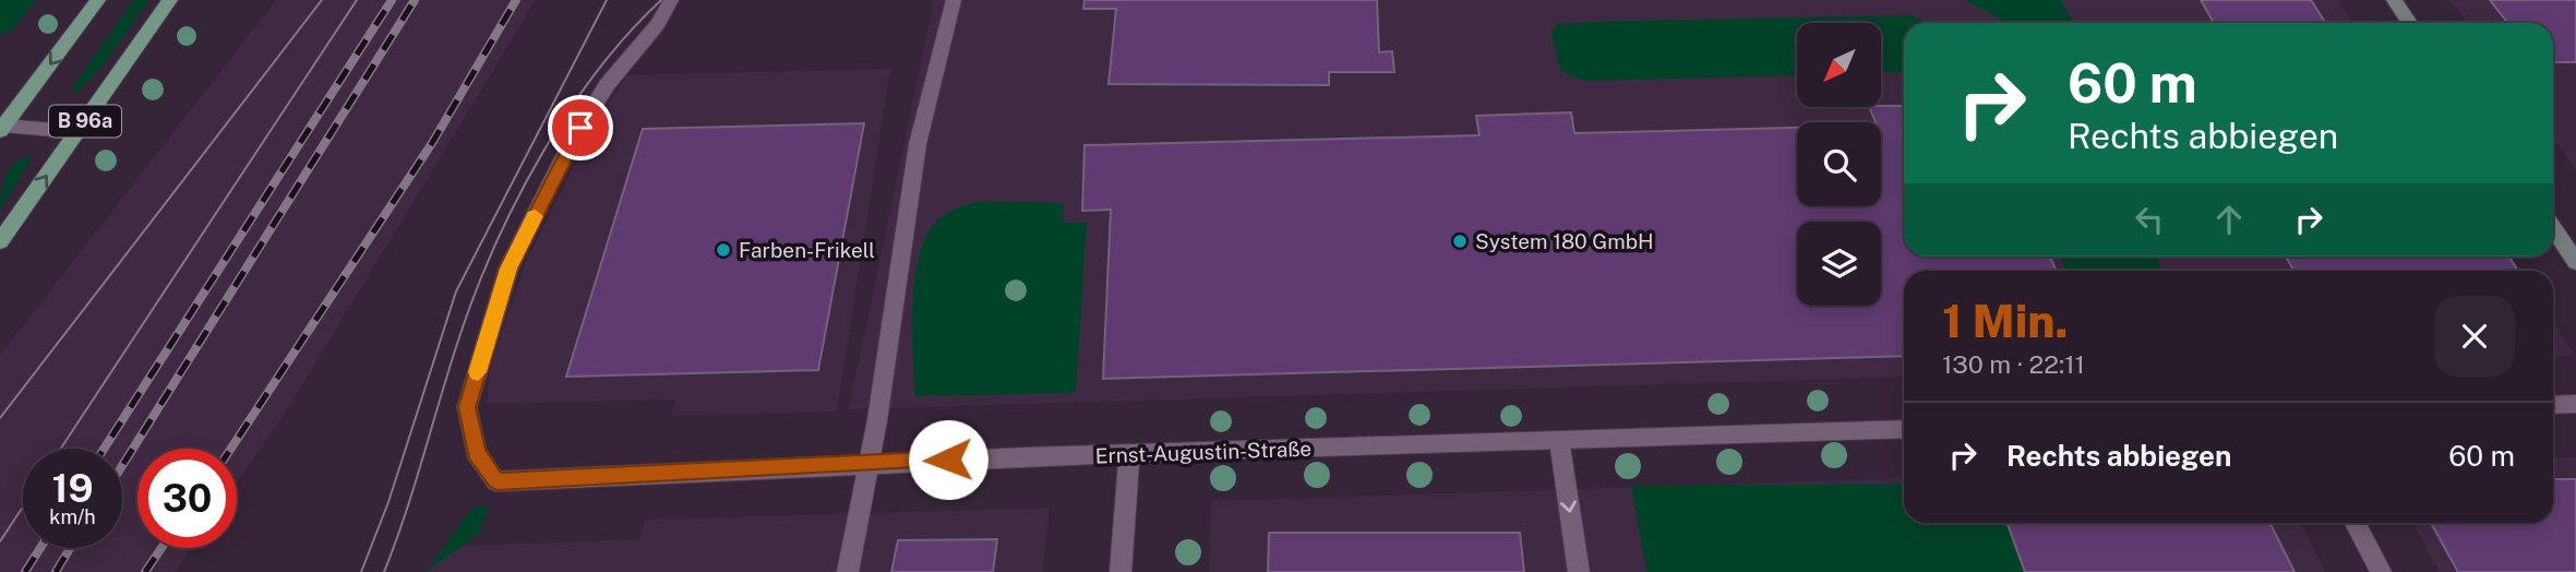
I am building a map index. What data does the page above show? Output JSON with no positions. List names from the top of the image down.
{
  "streets": {
    "main road": ["B 96a"],
    "street": ["Ernst-Augustin-Straße"]
  },
  "places": ["System 180 GmbH", "Farben-Frikell"],
  "north": "bottom left",
  "page": {
    "turn": ["60 m", "Rechts abbiegen"],
    "heading": ["1 Min.", "130 m · 22:11"],
    "list": [
      {
        "name": "Rechts abbiegen",
        "value": "60 m"
      }
    ],
    "speed": "19 km/h",
    "limit": "30"
  }
}
